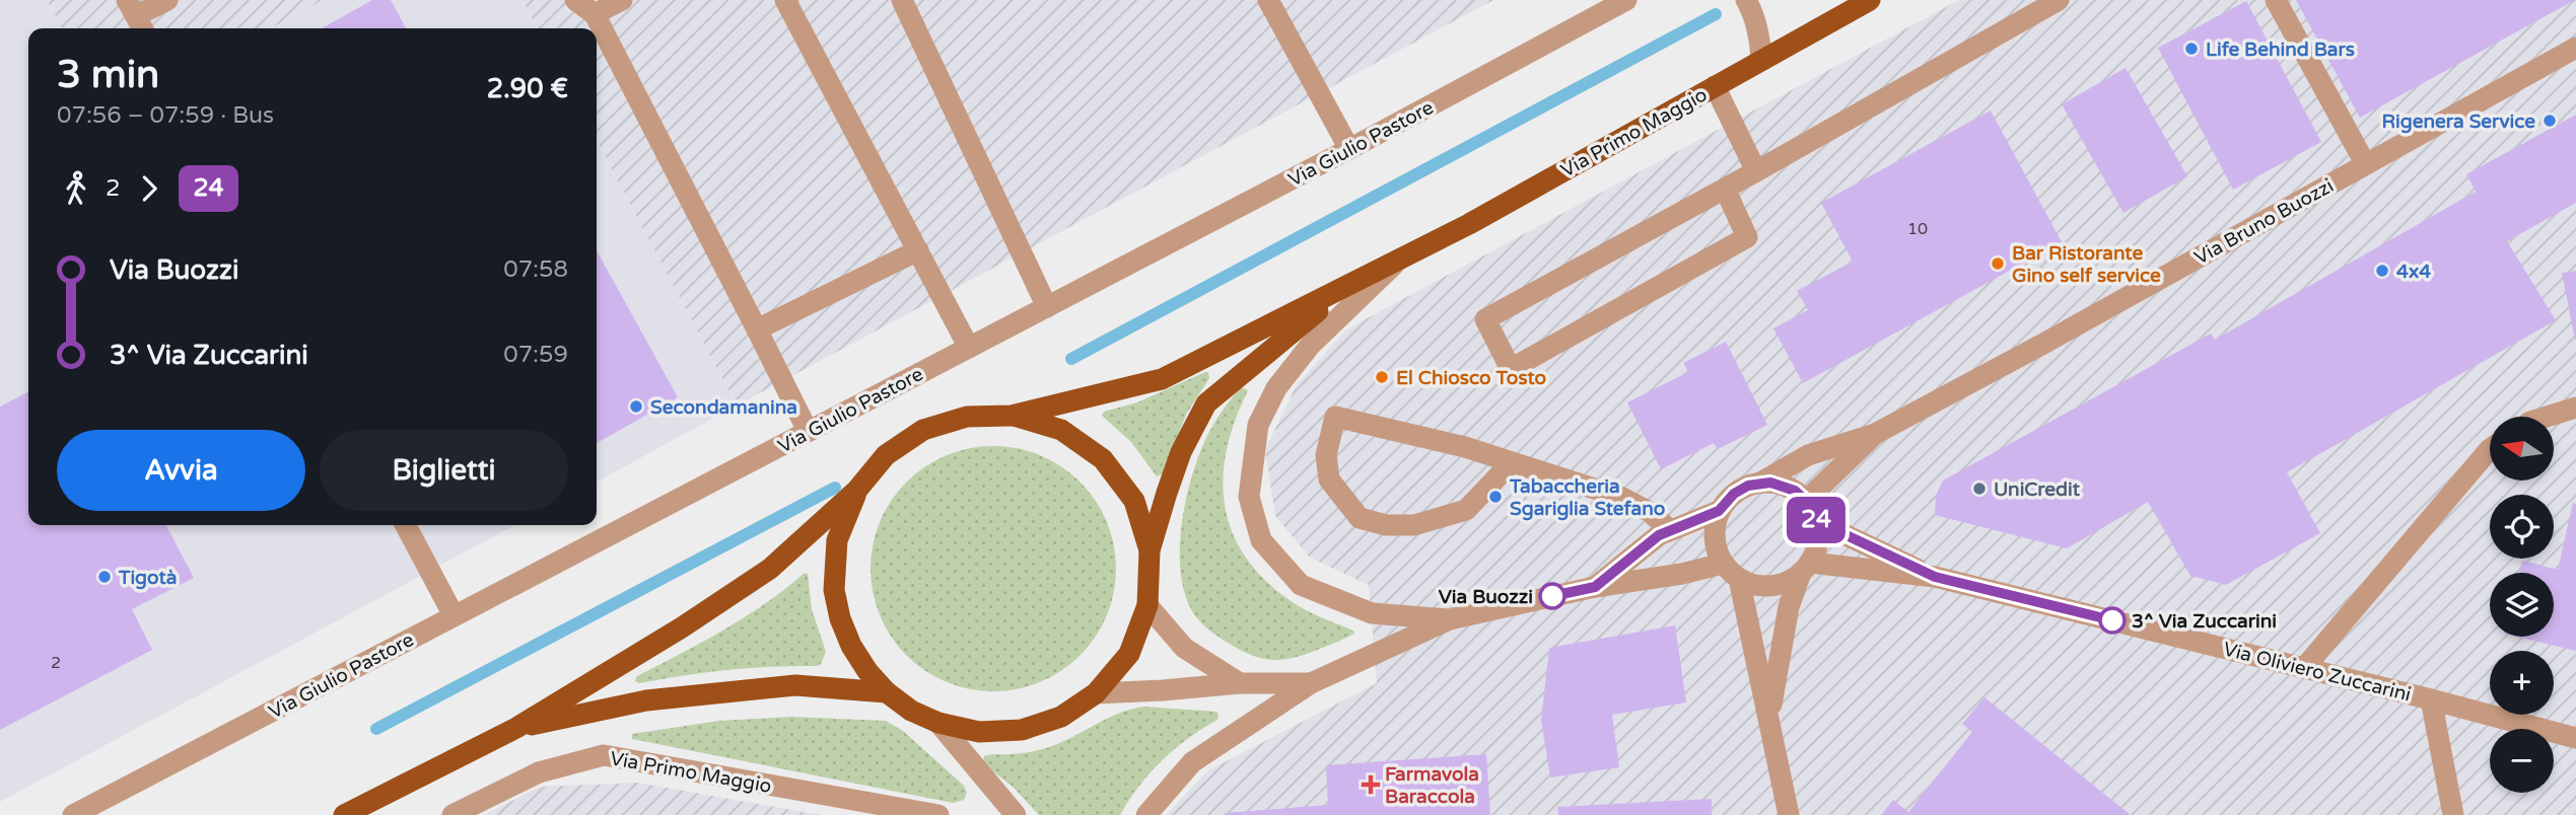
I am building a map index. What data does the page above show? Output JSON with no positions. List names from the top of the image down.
{
  "streets": {
    "main road": ["Via Primo Maggio"],
    "street": ["Via Giulio Pastore", "Via Bruno Buozzi", "Via Oliviero Zuccarini"]
  },
  "crossings": [
    ["Via Primo Maggio", "Via Bruno Buozzi"],
    ["Via Bruno Buozzi", "Via Oliviero Zuccarini"]
  ],
  "places": {
    "other": [
      "Life Behind Bars",
      "Rigenera Service",
      "Bar Ristorante Gino self service",
      "4x4",
      "El Chiosco Tosto",
      "Secondamanina",
      "UniCredit",
      "Tabaccheria Sgariglia Stefano",
      "Tigotà",
      "Via Buozzi",
      "3^ Via Zuccarini"
    ],
    "health": ["Farmavola Baraccola"]
  },
  "lines": ["bus line 24"],
  "house_numbers": ["10", "2"],
  "north": "left",
  "page": {
    "on_map": "24",
    "heading": ["3 min", "07:56 – 07:59 · Bus", "2.90 €"],
    "legs": ["2", "24"],
    "list": [
      {
        "name": "Via Buozzi",
        "value": "07:58"
      },
      {
        "name": "3^ Via Zuccarini",
        "value": "07:59"
      }
    ],
    "buttons": ["Avvia", "Biglietti"],
    "map_buttons": ["+", "−"]
  }
}
